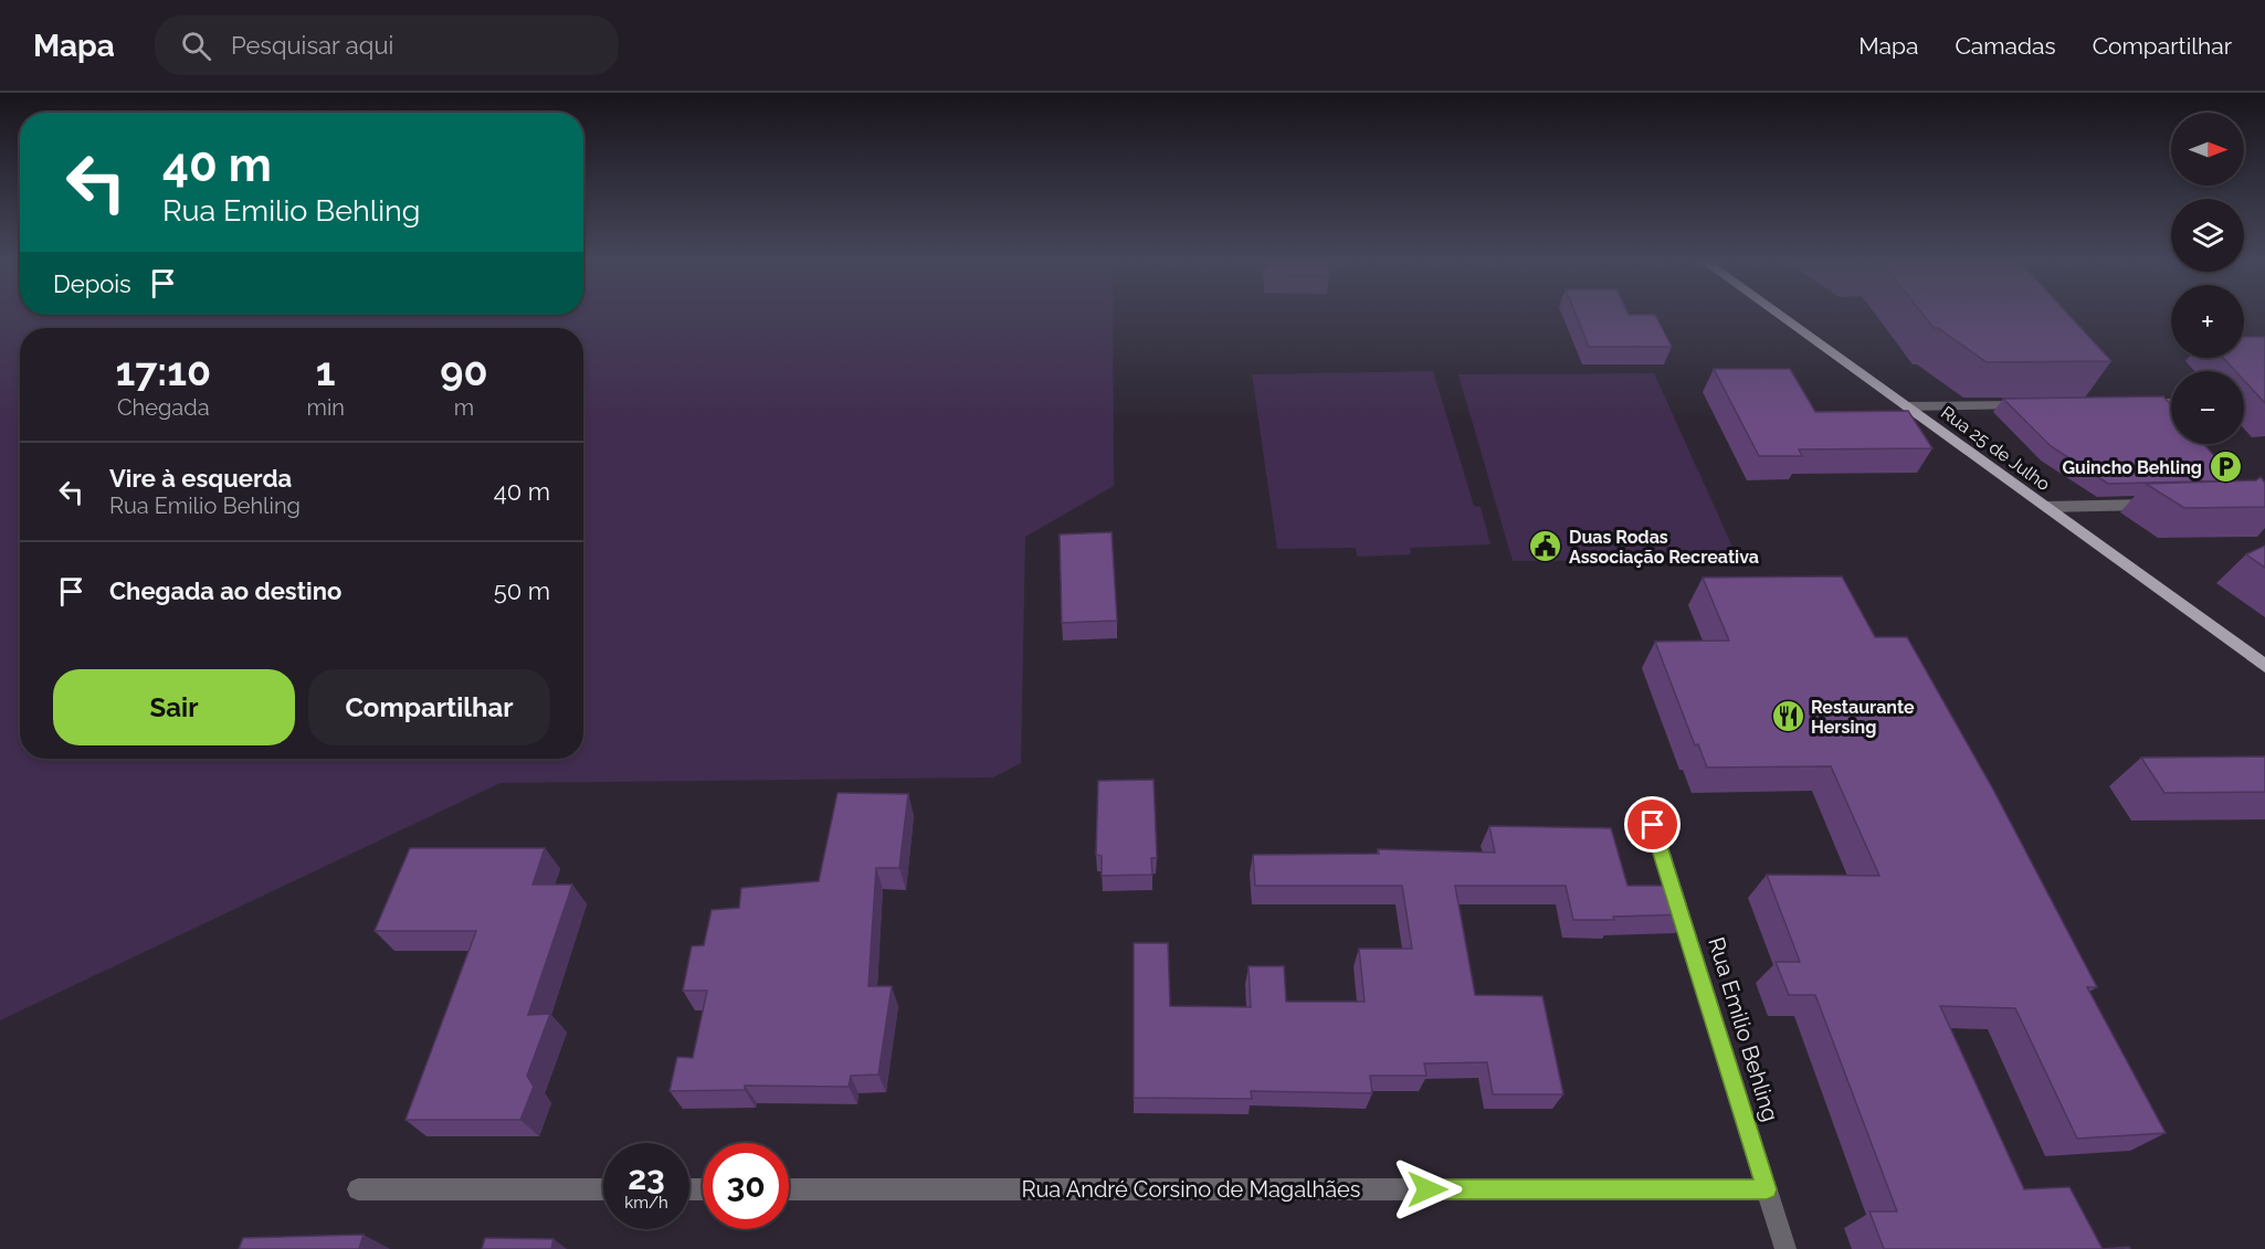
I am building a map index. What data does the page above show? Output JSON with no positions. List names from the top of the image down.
{
  "streets": {
    "main road": ["Rua 25 de Julho"],
    "street": ["Rua Emilio Behling", "Rua André Corsino de Magalhães"]
  },
  "crossings": [
    ["Rua Emilio Behling", "Rua André Corsino de Magalhães"]
  ],
  "places": {
    "parking": ["Guincho Behling"],
    "public building": ["Duas Rodas Associação Recreativa"],
    "restaurant": ["Restaurante Hersing"]
  },
  "north": "right",
  "page": {
    "header": "Mapa",
    "search": "Pesquisar aqui",
    "nav": ["Mapa", "Camadas", "Compartilhar"],
    "map_buttons": ["+", "−"],
    "turn": ["40 m", "Rua Emilio Behling"],
    "then": "Depois",
    "eta": [
      "17:10",
      "Chegada",
      "1",
      "min",
      "90",
      "m"
    ],
    "list": [
      {
        "name": "Vire à esquerda",
        "note": "Rua Emilio Behling",
        "value": "40 m"
      },
      {
        "name": "Chegada ao destino",
        "value": "50 m"
      }
    ],
    "buttons": ["Sair", "Compartilhar"],
    "speed": "23 km/h",
    "limit": "30"
  }
}
